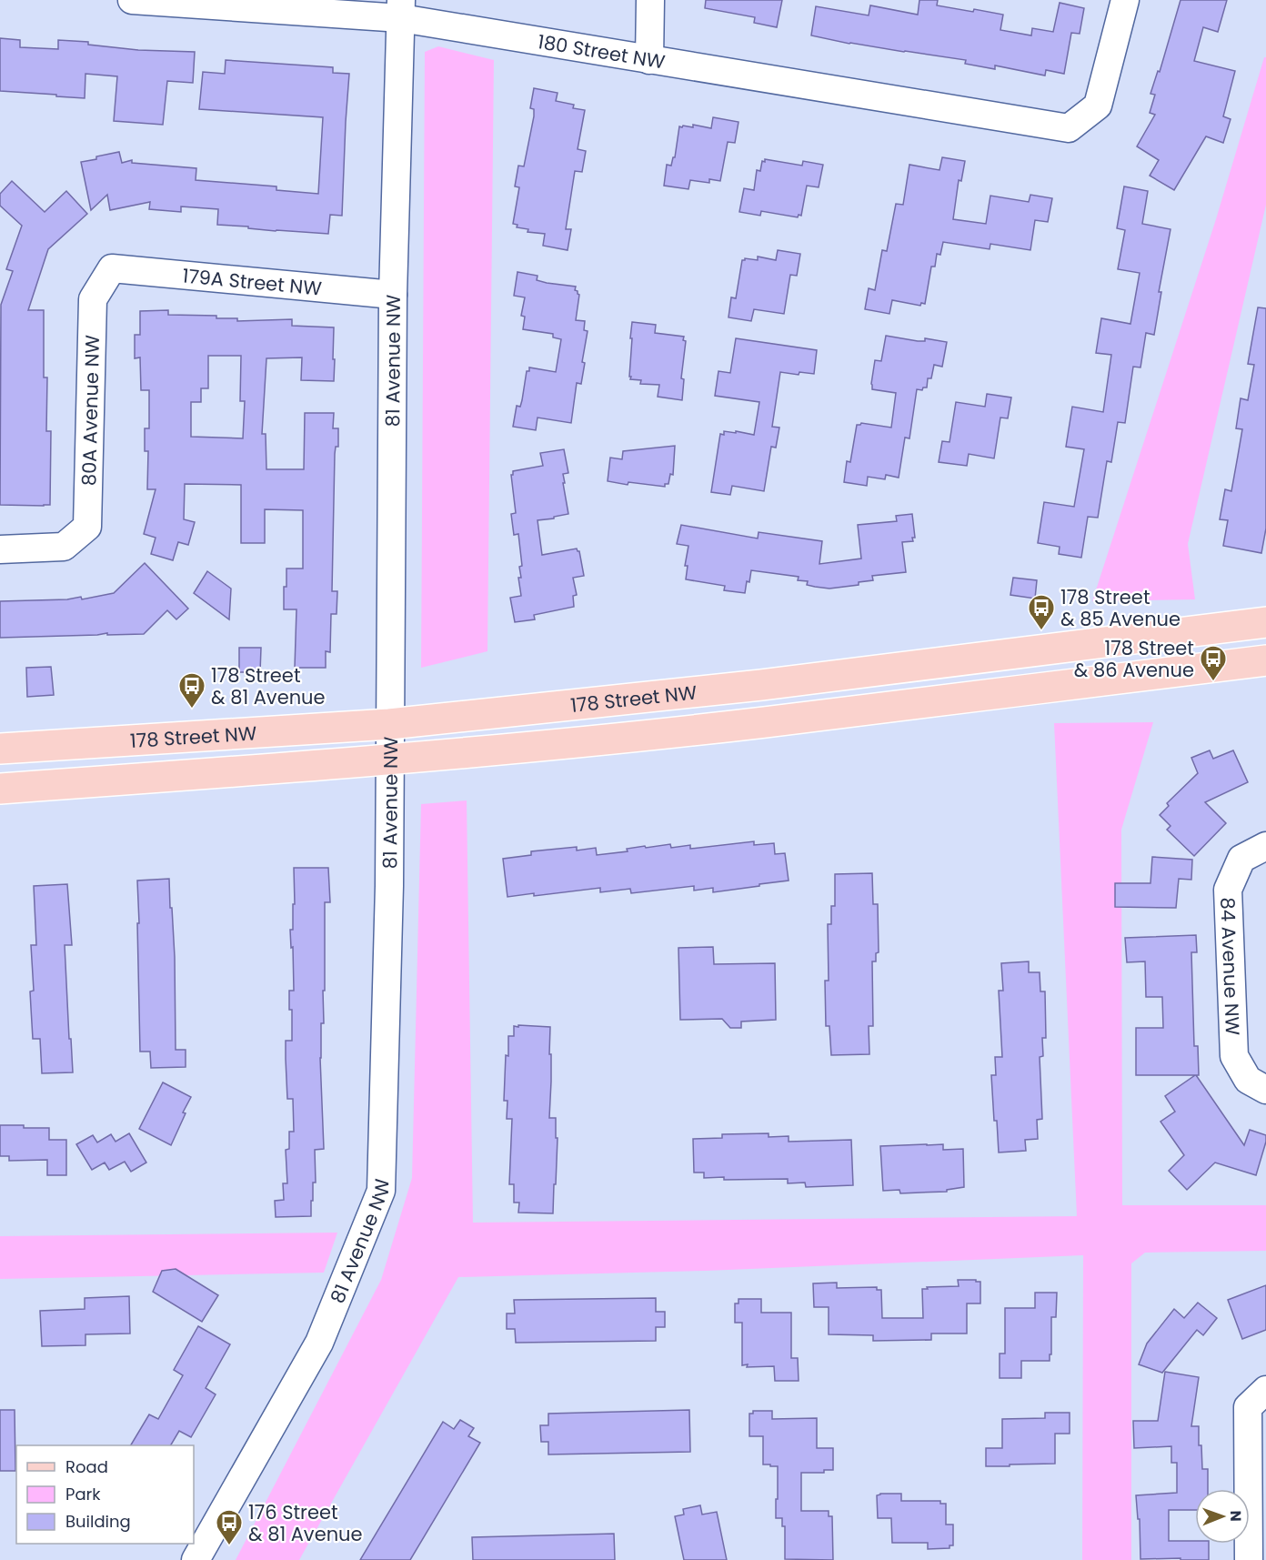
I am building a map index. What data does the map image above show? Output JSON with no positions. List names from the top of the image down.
{
  "streets": {
    "main road": ["178 Street NW"],
    "street": [
      "180 Street NW",
      "179A Street NW",
      "81 Avenue NW",
      "80A Avenue NW",
      "84 Avenue NW"
    ]
  },
  "crossings": [
    ["180 Street NW", "81 Avenue NW"],
    ["179A Street NW", "81 Avenue NW"],
    ["179A Street NW", "80A Avenue NW"],
    ["81 Avenue NW", "178 Street NW"]
  ],
  "places": {
    "bus stop": [
      "178 Street & 85 Avenue",
      "178 Street & 86 Avenue",
      "178 Street & 81 Avenue",
      "176 Street & 81 Avenue"
    ]
  },
  "legend": ["Road", "Park", "Building"],
  "north": "right"
}
